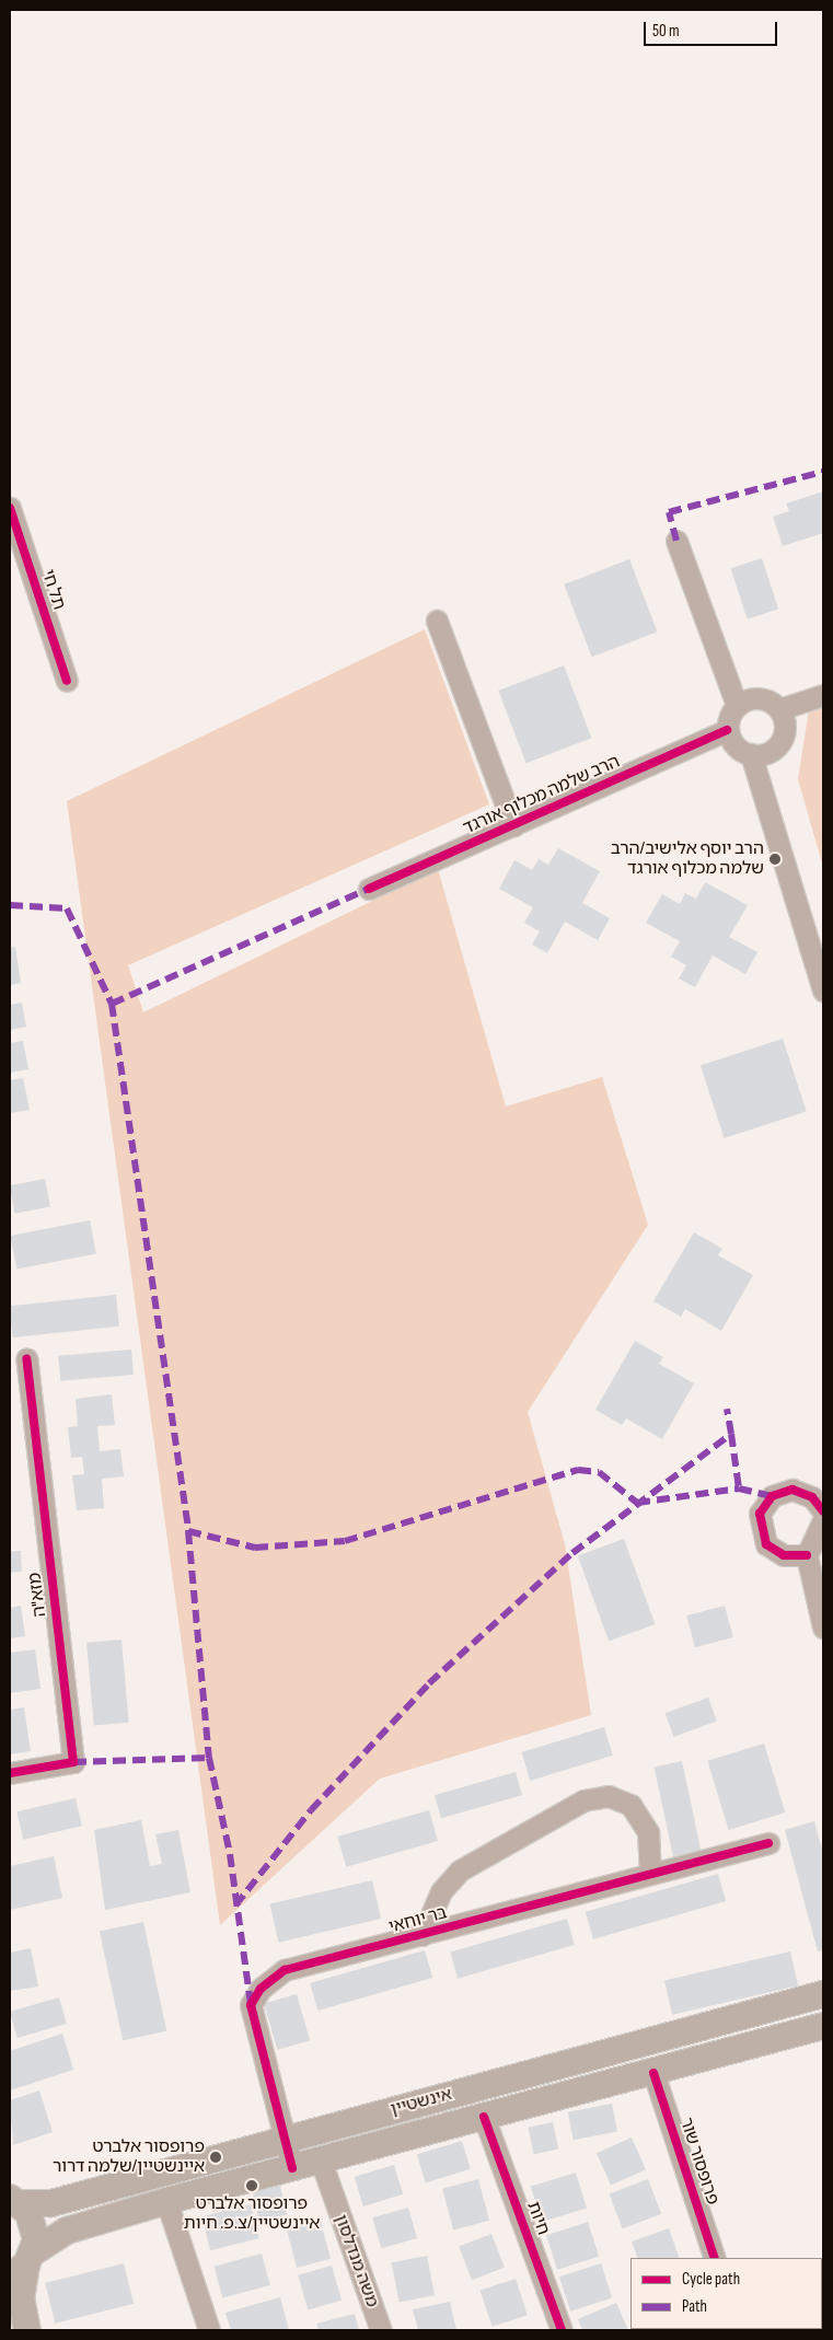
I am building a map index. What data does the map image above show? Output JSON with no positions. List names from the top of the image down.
{
  "streets": {
    "main road": ["אינשטיין"],
    "street": [
      "תל חי",
      "הרב שלמה מכלוף אורגד",
      "מזא\"ה",
      "בר יוחאי",
      "פרופסור שור",
      "חיות",
      "משה מנדלסון"
    ]
  },
  "crossings": [
    ["בר יוחאי", "אינשטיין"],
    ["אינשטיין", "פרופסור שור"],
    ["אינשטיין", "חיות"],
    ["אינשטיין", "משה מנדלסון"]
  ],
  "places": ["הרב יוסף אלישיב/הרב שלמה מכלוף אורגד", "פרופסור אלברט איינשטיין/שלמה דרור", "פרופסור אלברט איינשטיין/צ.פ. חיות"],
  "legend": ["Cycle path", "Path"],
  "scale_bar": "50 m"
}
